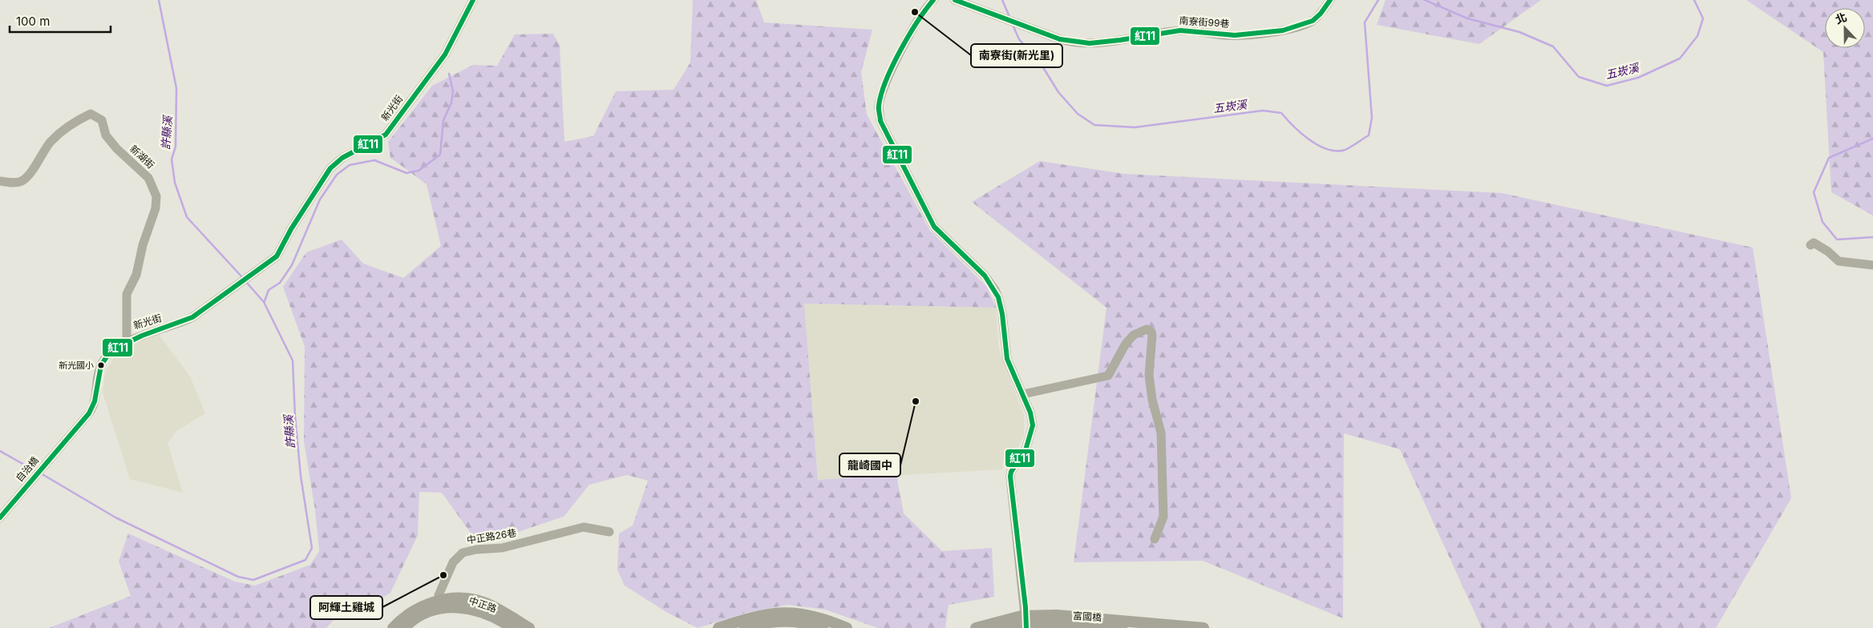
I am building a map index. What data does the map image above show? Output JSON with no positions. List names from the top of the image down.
{
  "streets": {
    "main road": ["中正路", "富國橋"],
    "street": [
      "南寮街99巷",
      "新光街",
      "新湖街",
      "自治橋",
      "中正路26巷"
    ]
  },
  "crossings": [
    ["新光街", "新湖街"],
    ["新光街", "自治橋"],
    ["中正路26巷", "中正路"]
  ],
  "water": ["五崁溪", "許縣溪"],
  "places": [
    "南寮街(新光里)",
    "新光國小",
    "龍崎國中",
    "阿輝土雞城"
  ],
  "lines": ["transit line 紅11"],
  "scale_bar": "100 m",
  "north": "top"
}
